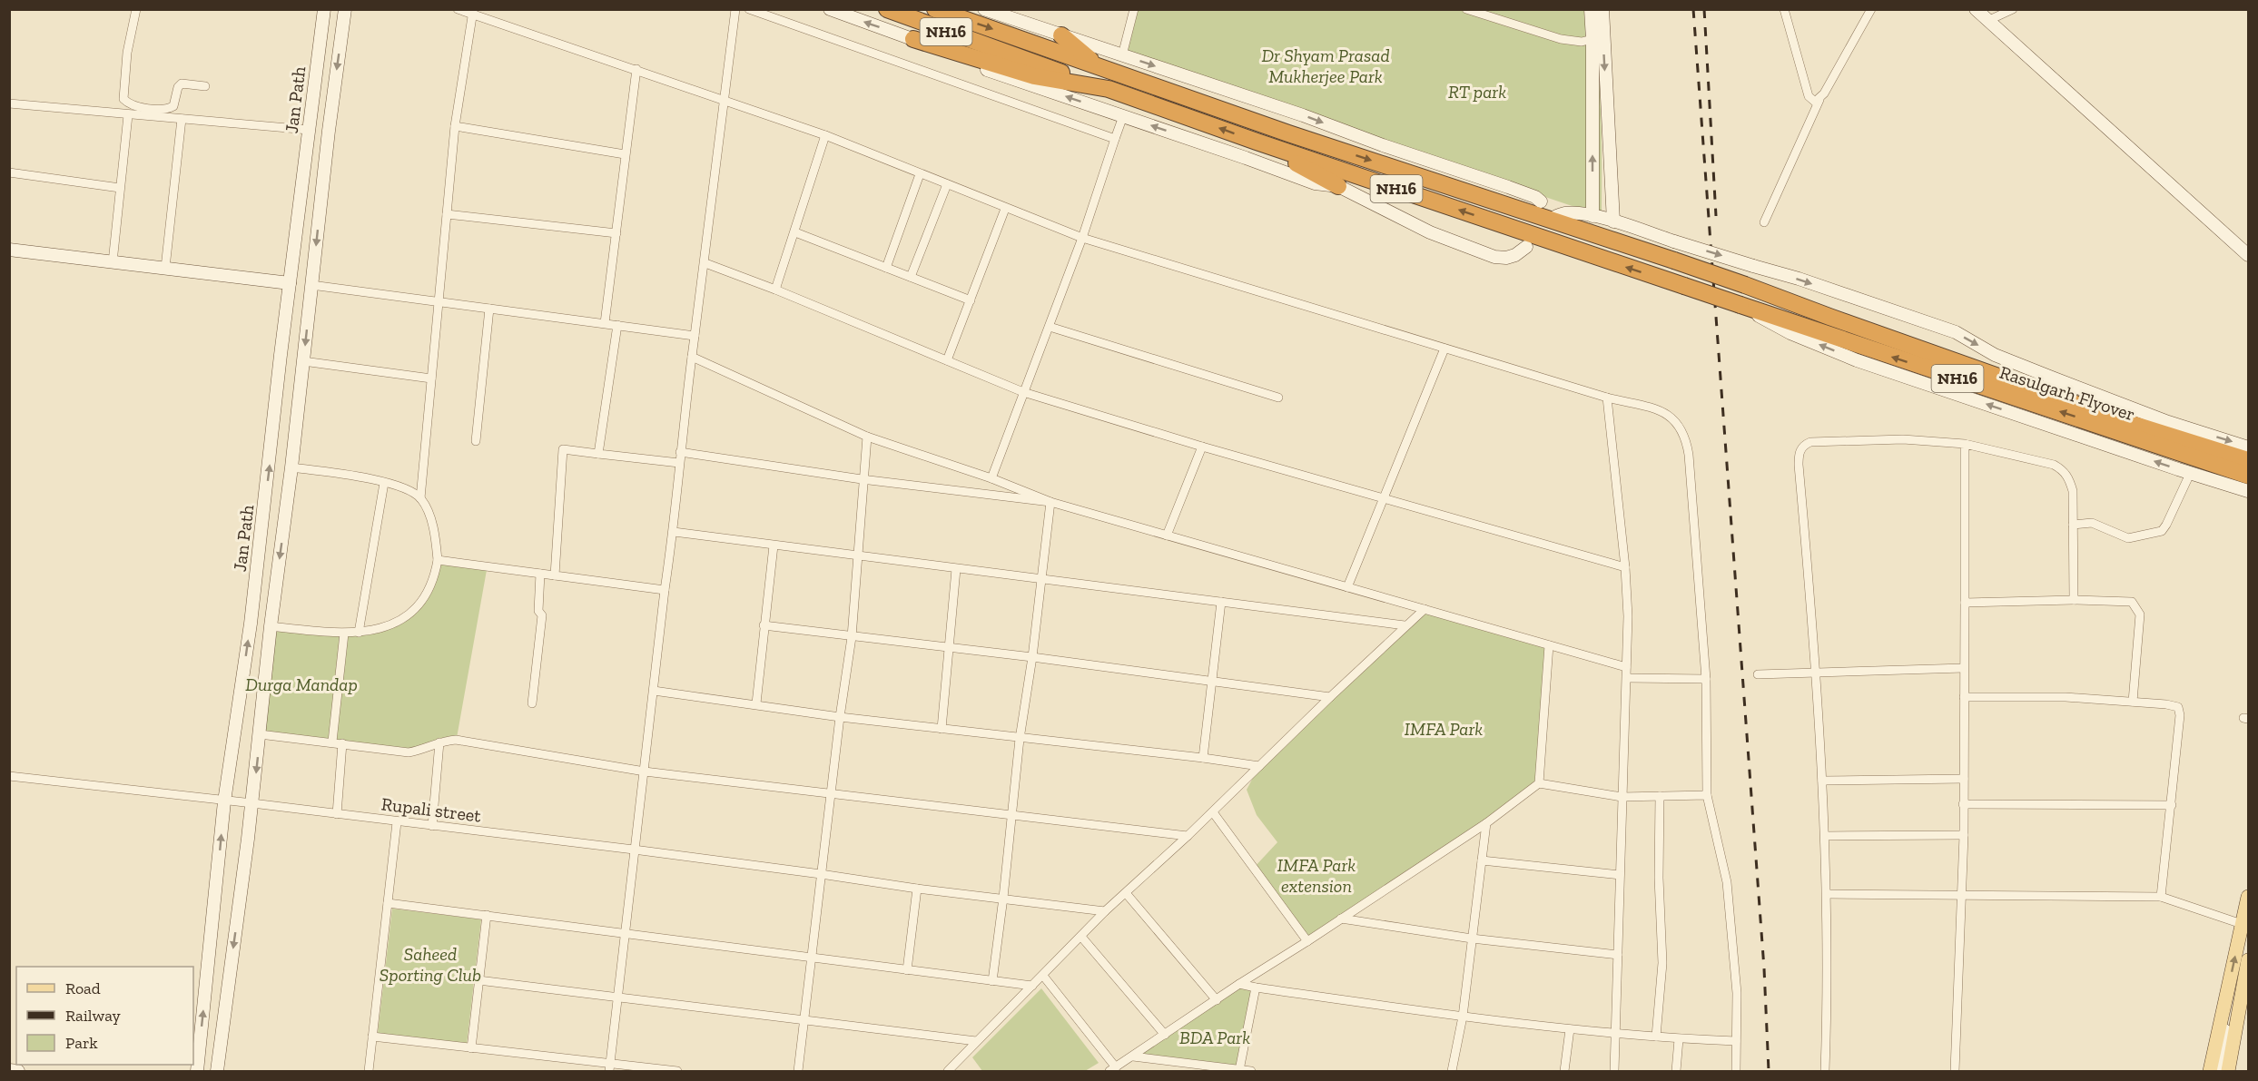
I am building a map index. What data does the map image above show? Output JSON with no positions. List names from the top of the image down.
{
  "streets": {
    "highway": ["NH16", "Rasulgarh Flyover"],
    "street": ["Jan Path", "Rupali street"]
  },
  "crossings": [
    ["NH16", "Rasulgarh Flyover"],
    ["Jan Path", "Rupali street"]
  ],
  "parks": [
    "Dr Shyam Prasad Mukherjee Park",
    "RT park",
    "Durga Mandap",
    "IMFA Park",
    "IMFA Park extension",
    "Saheed Sporting Club",
    "BDA Park"
  ],
  "legend": ["Road", "Railway", "Park"]
}
